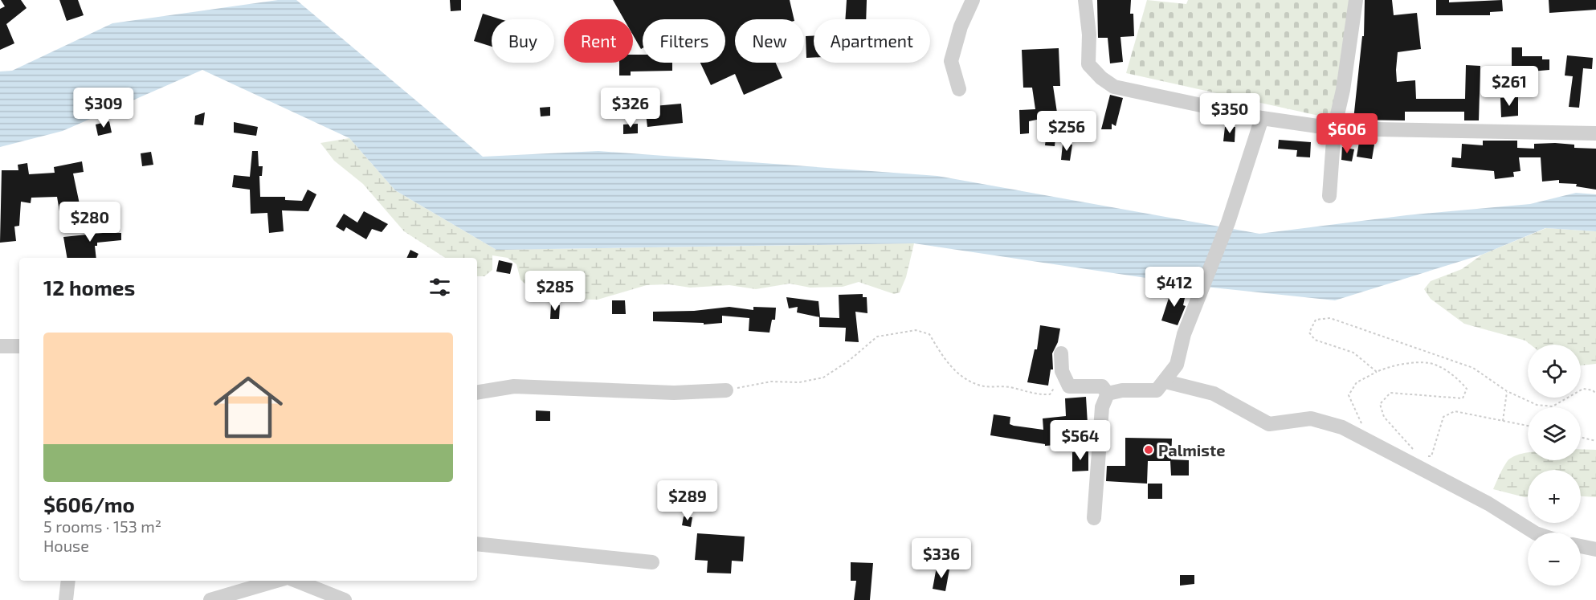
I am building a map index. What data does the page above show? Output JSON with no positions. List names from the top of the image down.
{
  "places": ["Palmiste"],
  "page": {
    "chip": [
      "Buy",
      "Rent",
      "Filters",
      "New",
      "Apartment"
    ],
    "price": [
      "$261",
      "$309",
      "$326",
      "$350",
      "$256",
      "$606",
      "$280",
      "$412",
      "$285",
      "$564",
      "$289",
      "$336"
    ],
    "heading": "12 homes",
    "list": [
      {
        "name": "$606/mo",
        "note": "5 rooms · 153 m² · House"
      }
    ],
    "map_buttons": ["+", "−"]
  }
}
